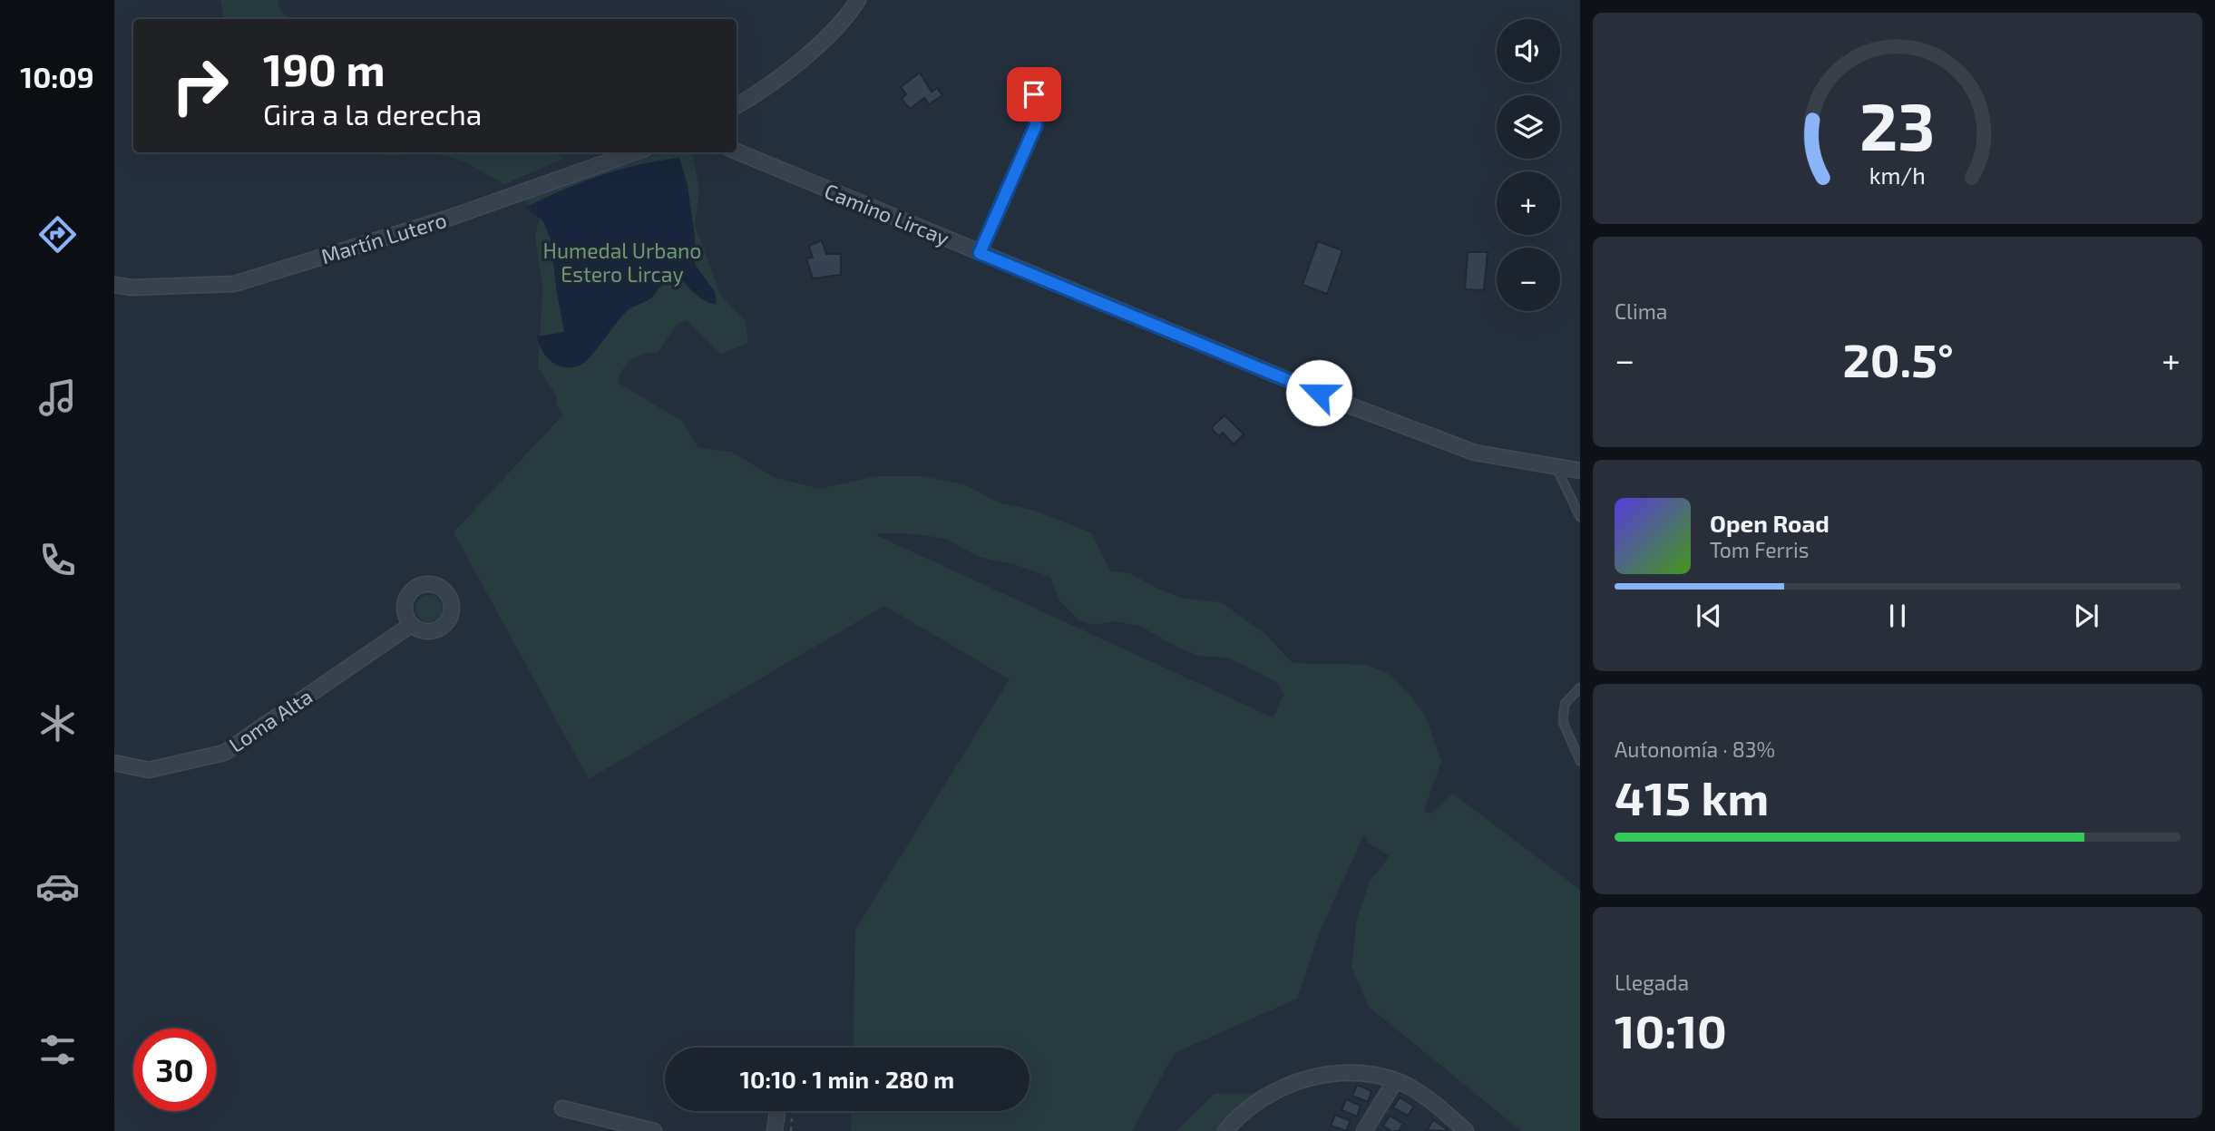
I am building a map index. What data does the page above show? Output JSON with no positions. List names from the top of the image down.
{
  "streets": {
    "street": ["Camino Lircay", "Martín Lutero", "Loma Alta"]
  },
  "parks": ["Humedal Urbano Estero Lircay"],
  "page": {
    "tabs": "10:09",
    "map_buttons": ["+", "−"],
    "turn": ["190 m", "Gira a la derecha"],
    "tile": [
      "Clima",
      ["Autonomía · 83%", "415 km"],
      ["Llegada", "10:10"]
    ],
    "heat": ["−", "20.5°", "+"],
    "song": ["Open Road", "Tom Ferris"],
    "limit": "30",
    "trip": "10:10 · 1 min · 280 m",
    "gauge": ["23", "km/h"]
  }
}
